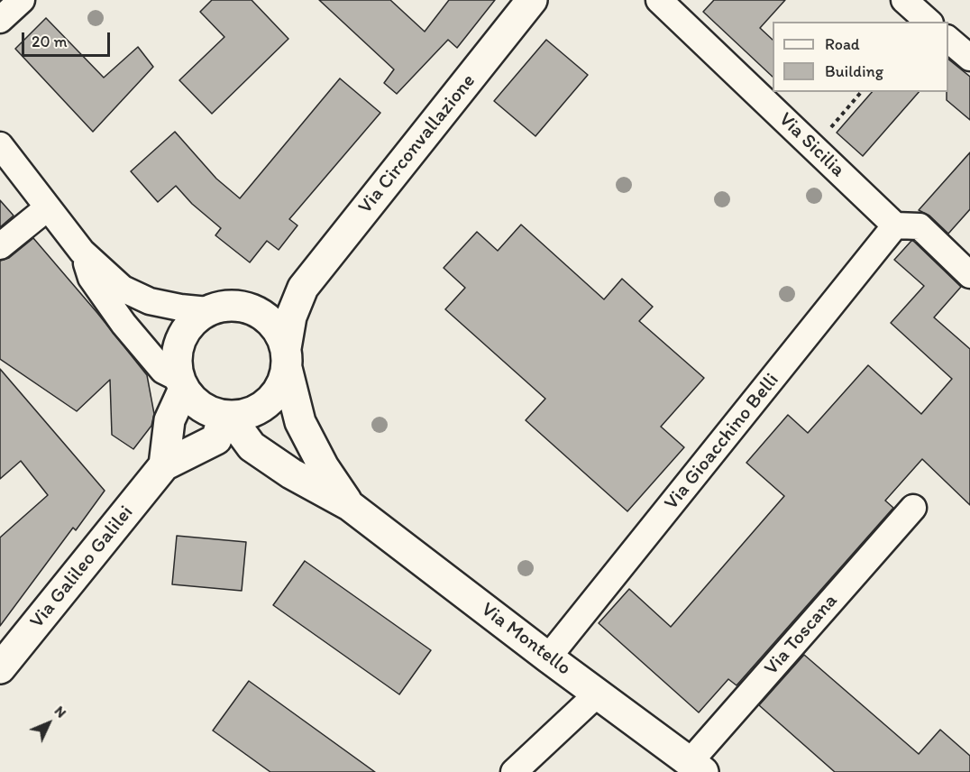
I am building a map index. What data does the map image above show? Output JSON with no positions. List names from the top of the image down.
{
  "streets": {
    "street": [
      "Via Circonvallazione",
      "Via Sicilia",
      "Via Gioacchino Belli",
      "Via Galileo Galilei",
      "Via Toscana",
      "Via Montello"
    ]
  },
  "crossings": [
    ["Via Circonvallazione", "Via Galileo Galilei"],
    ["Via Circonvallazione", "Via Montello"],
    ["Via Sicilia", "Via Gioacchino Belli"],
    ["Via Gioacchino Belli", "Via Montello"],
    ["Via Galileo Galilei", "Via Montello"],
    ["Via Toscana", "Via Montello"]
  ],
  "legend": ["Road", "Building"],
  "scale_bar": "20 m",
  "north": "top right"
}
